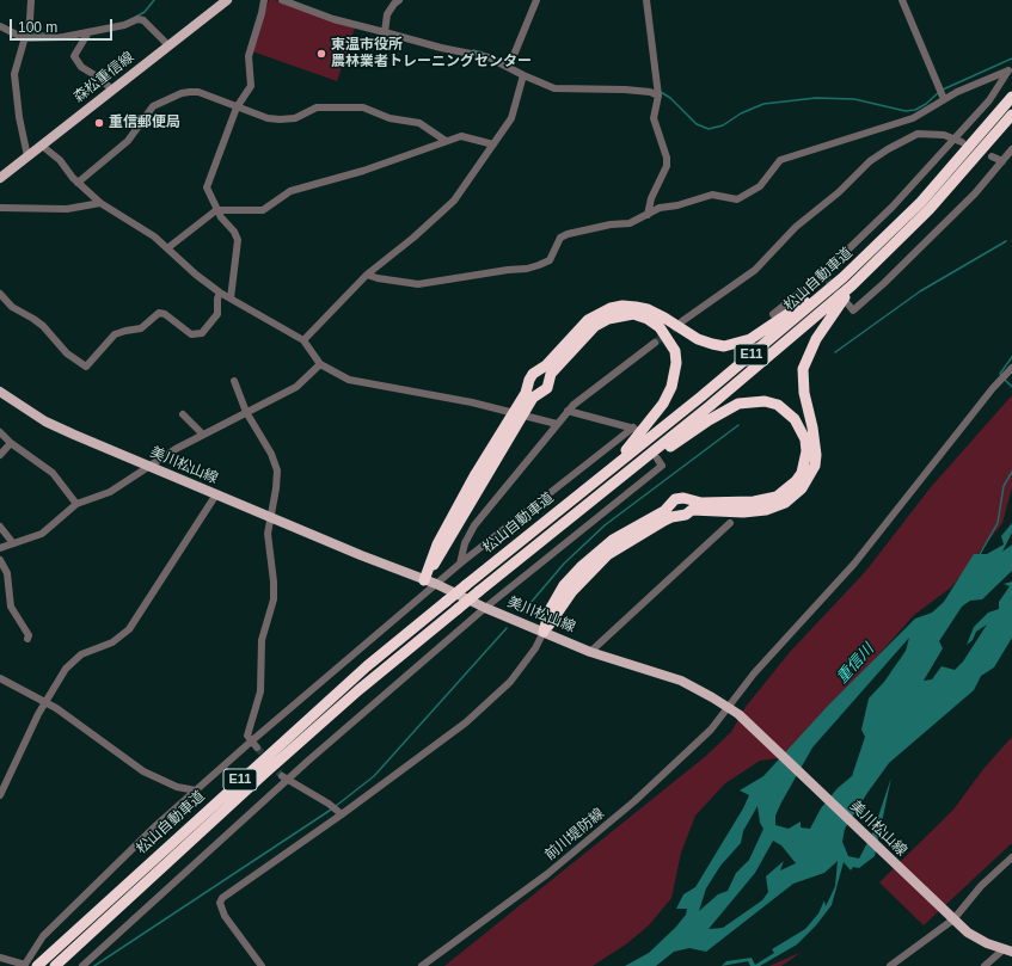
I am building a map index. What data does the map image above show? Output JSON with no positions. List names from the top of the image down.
{
  "streets": {
    "highway": ["松山自動車道", "E11"],
    "main road": ["森松重信線", "美川松山線"],
    "street": ["前川堤防線"]
  },
  "crossings": [
    ["美川松山線", "前川堤防線"]
  ],
  "water": ["重信川"],
  "places": ["東温市役所 農林業者トレーニングセンター", "重信郵便局"],
  "scale_bar": "100 m"
}
